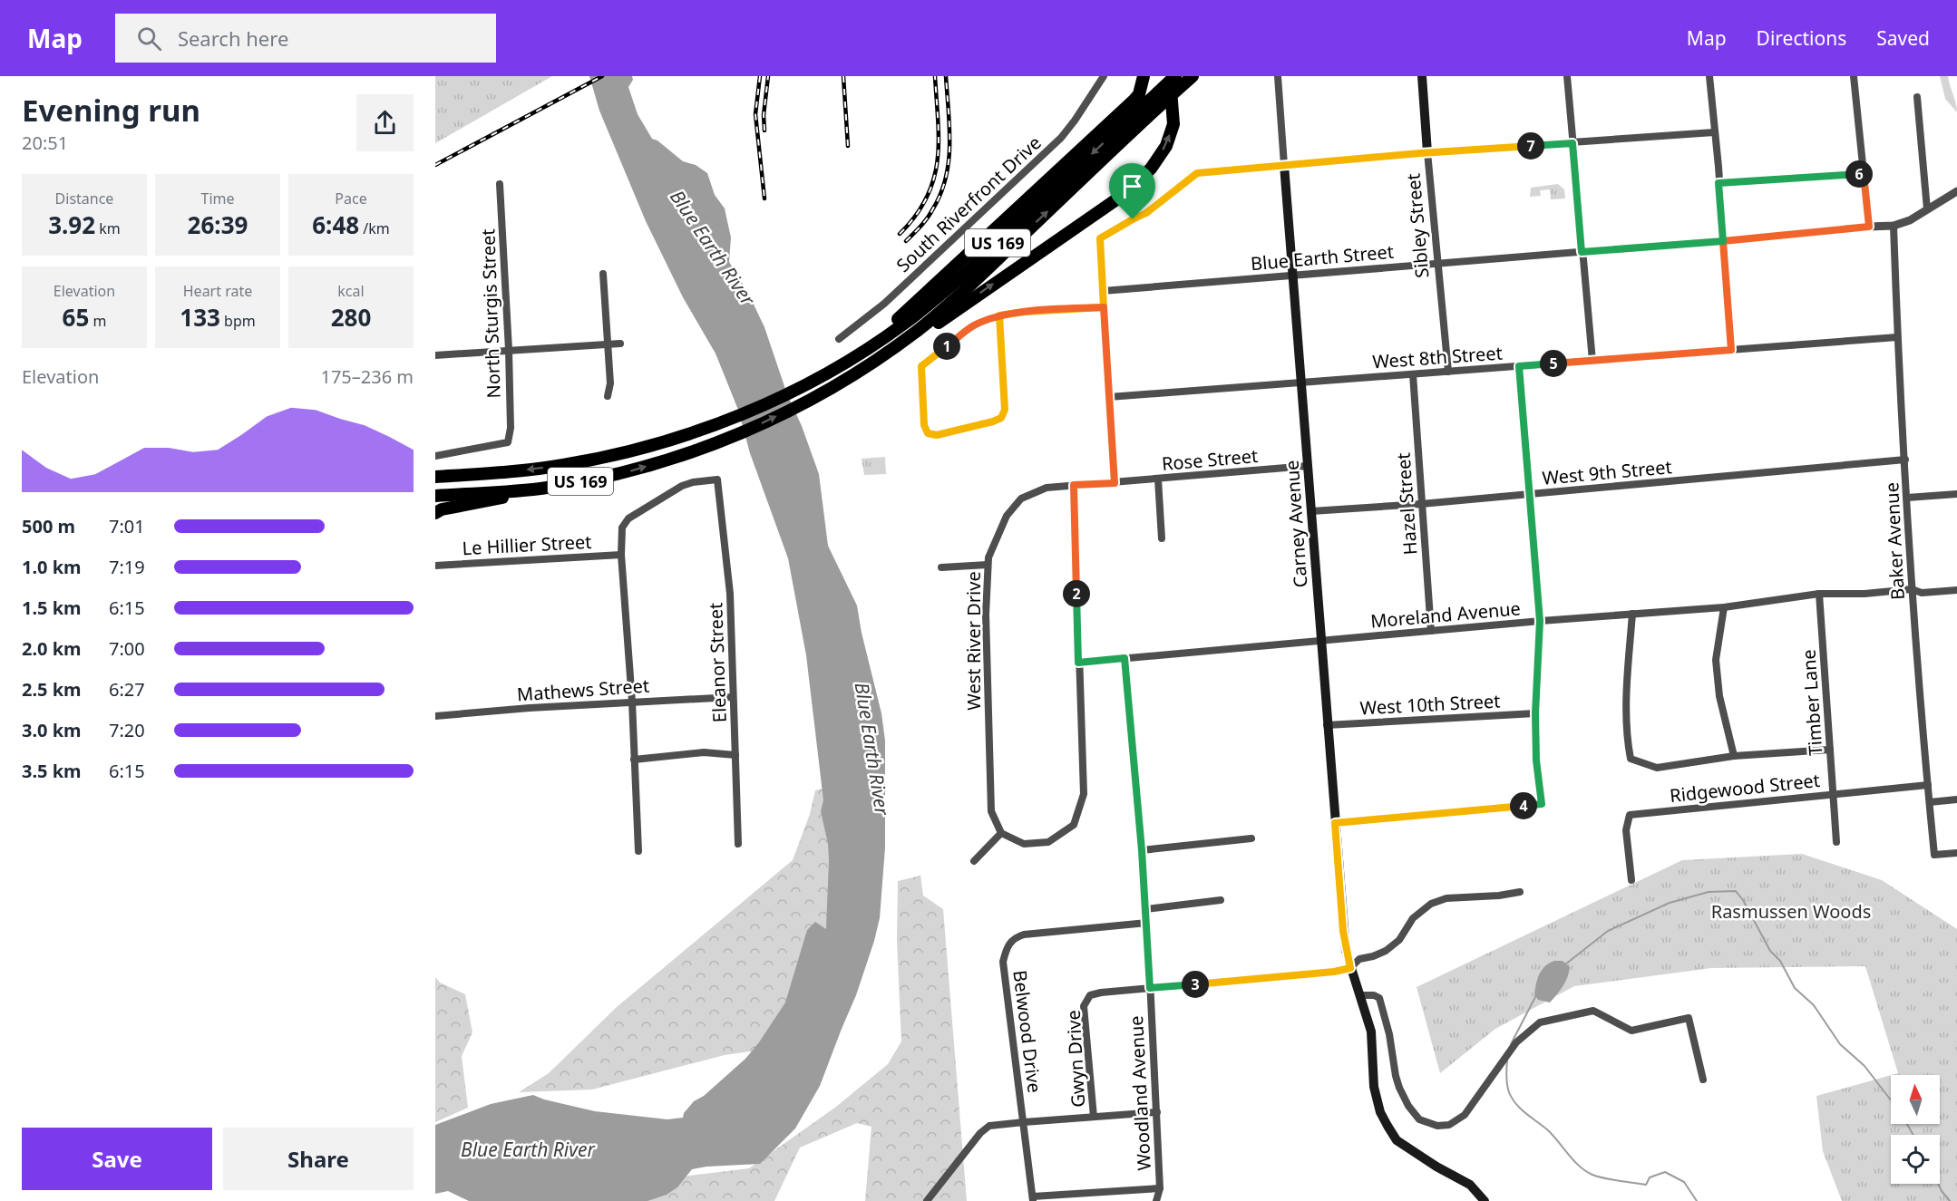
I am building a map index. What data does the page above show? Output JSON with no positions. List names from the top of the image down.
{
  "streets": {
    "highway": ["US 169"],
    "main road": ["Sibley Street", "Carney Avenue"],
    "street": [
      "South Riverfront Drive",
      "Blue Earth Street",
      "North Sturgis Street",
      "West 8th Street",
      "Rose Street",
      "West 9th Street",
      "Hazel Street",
      "Baker Avenue",
      "Le Hillier Street",
      "Moreland Avenue",
      "West River Drive",
      "Eleanor Street",
      "Mathews Street",
      "Timber Lane",
      "West 10th Street",
      "Ridgewood Street",
      "Belwood Drive",
      "Gwyn Drive",
      "Woodland Avenue"
    ]
  },
  "crossings": [
    ["Sibley Street", "Blue Earth Street"],
    ["Sibley Street", "West 8th Street"],
    ["Blue Earth Street", "Carney Avenue"],
    ["West 8th Street", "Hazel Street"],
    ["West 8th Street", "Carney Avenue"],
    ["West 8th Street", "Baker Avenue"],
    ["Rose Street", "Carney Avenue"],
    ["Rose Street", "West River Drive"],
    ["West 9th Street", "Hazel Street"],
    ["West 9th Street", "Carney Avenue"],
    ["West 9th Street", "Baker Avenue"],
    ["Hazel Street", "Moreland Avenue"],
    ["Carney Avenue", "Moreland Avenue"],
    ["Carney Avenue", "West 10th Street"],
    ["Baker Avenue", "Moreland Avenue"],
    ["Baker Avenue", "Ridgewood Street"],
    ["Le Hillier Street", "Eleanor Street"],
    ["Moreland Avenue", "Timber Lane"],
    ["Moreland Avenue", "Woodland Avenue"],
    ["Eleanor Street", "Mathews Street"],
    ["Timber Lane", "Ridgewood Street"],
    ["Belwood Drive", "Woodland Avenue"],
    ["Gwyn Drive", "Woodland Avenue"]
  ],
  "water": ["Blue Earth River"],
  "parks": ["Rasmussen Woods"],
  "north": "top",
  "page": {
    "header": "Map",
    "search": "Search here",
    "nav": ["Map", "Directions", "Saved"],
    "heading": ["Evening run", "20:51"],
    "pins": [
      "7",
      "6",
      "1",
      "5",
      "2",
      "4",
      "3"
    ],
    "stats": [
      ["Distance", "3.92 km"],
      ["Time", "26:39"],
      ["Pace", "6:48 /km"],
      ["Elevation", "65 m"],
      ["Heart rate", "133 bpm"],
      ["kcal", "280"]
    ],
    "chart": ["Elevation", "175–236 m"],
    "list": [
      {
        "name": "500 m",
        "note": "7:01"
      },
      {
        "name": "1.0 km",
        "note": "7:19"
      },
      {
        "name": "1.5 km",
        "note": "6:15"
      },
      {
        "name": "2.0 km",
        "note": "7:00"
      },
      {
        "name": "2.5 km",
        "note": "6:27"
      },
      {
        "name": "3.0 km",
        "note": "7:20"
      },
      {
        "name": "3.5 km",
        "note": "6:15"
      }
    ],
    "buttons": ["Save", "Share"]
  }
}
